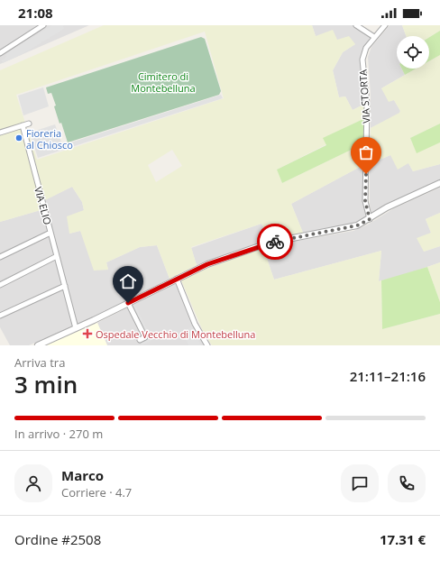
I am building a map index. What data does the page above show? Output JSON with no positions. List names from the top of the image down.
{
  "streets": {
    "street": ["VIA STORTA", "VIA ELIO"]
  },
  "parks": ["Cimitero di Montebelluna"],
  "places": {
    "other": ["Fioreria al Chiosco"],
    "health": ["Ospedale Vecchio di Montebelluna"]
  },
  "page": {
    "status": "21:08",
    "heading": ["3 min", "Arriva tra", "21:11–21:16"],
    "panel": [
      "Marco",
      "Corriere · 4.7",
      "Ordine #2508",
      "17.31 €"
    ],
    "bar": "In arrivo · 270 m"
  }
}
